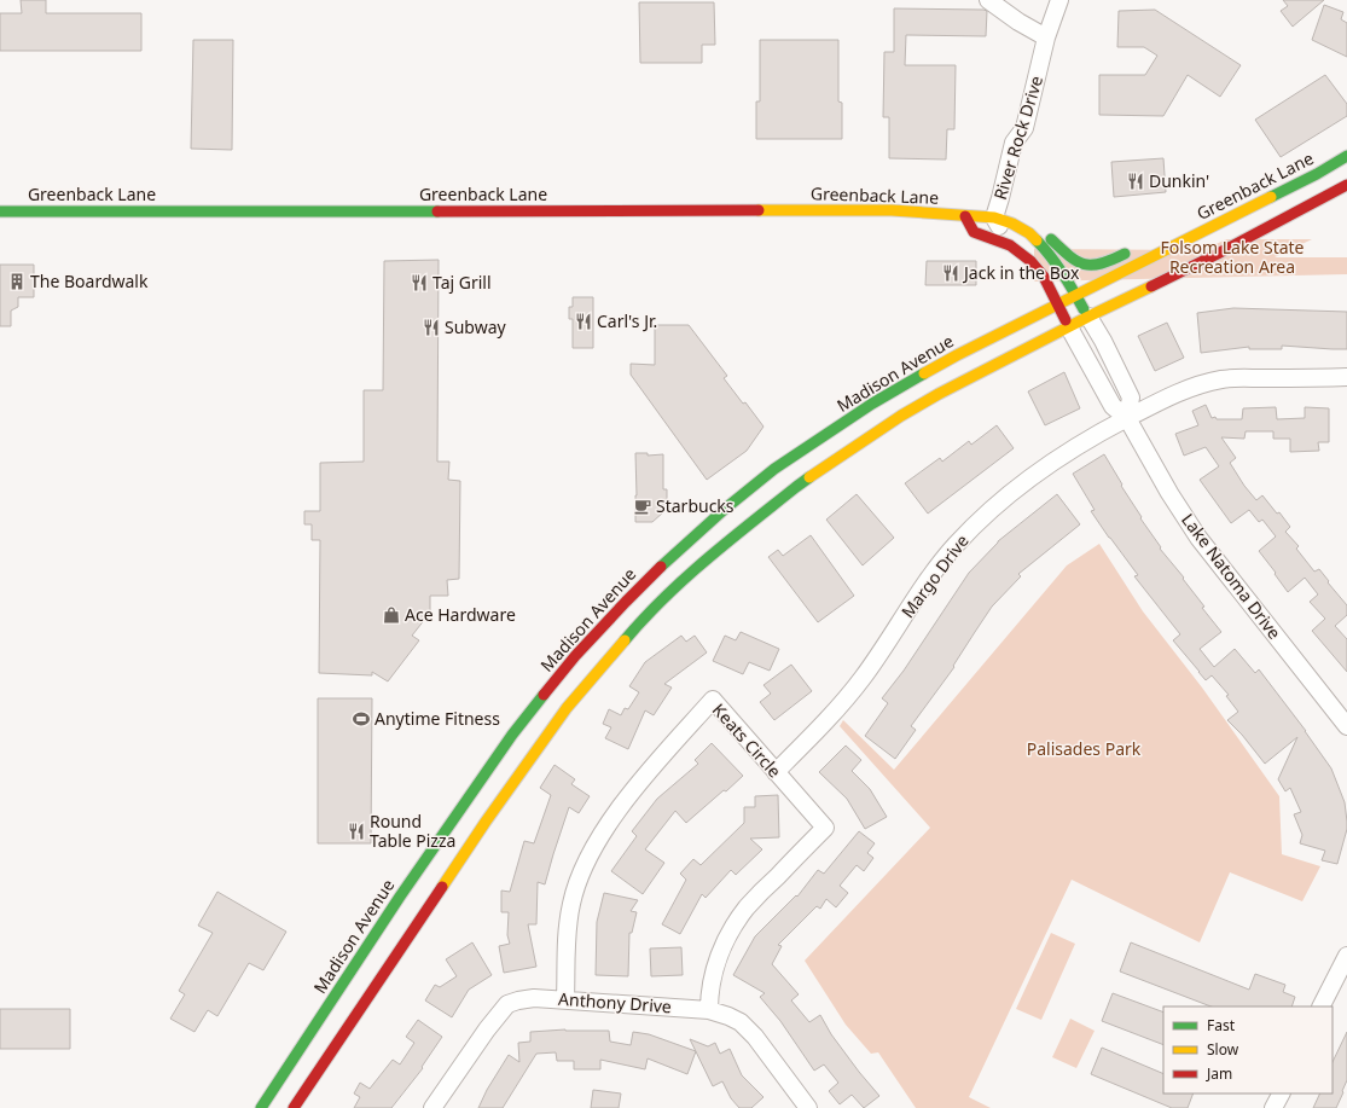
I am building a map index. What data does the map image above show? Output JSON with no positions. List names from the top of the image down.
{
  "streets": {
    "main road": ["Greenback Lane", "Madison Avenue"],
    "street": [
      "River Rock Drive",
      "Margo Drive",
      "Lake Natoma Drive",
      "Keats Circle",
      "Anthony Drive"
    ]
  },
  "crossings": [
    ["River Rock Drive", "Greenback Lane"],
    ["Greenback Lane", "Madison Avenue"],
    ["Margo Drive", "Lake Natoma Drive"],
    ["Margo Drive", "Keats Circle"],
    ["Keats Circle", "Anthony Drive"]
  ],
  "parks": ["Folsom Lake State Recreation Area", "Palisades Park"],
  "places": {
    "restaurant": [
      "Dunkin'",
      "Jack in the Box",
      "Taj Grill",
      "Carl's Jr.",
      "Subway",
      "Round Table Pizza"
    ],
    "building": ["The Boardwalk"],
    "cafe": ["Starbucks"],
    "shop": ["Ace Hardware"],
    "sports": ["Anytime Fitness"]
  },
  "legend": ["Fast", "Slow", "Jam"]
}
